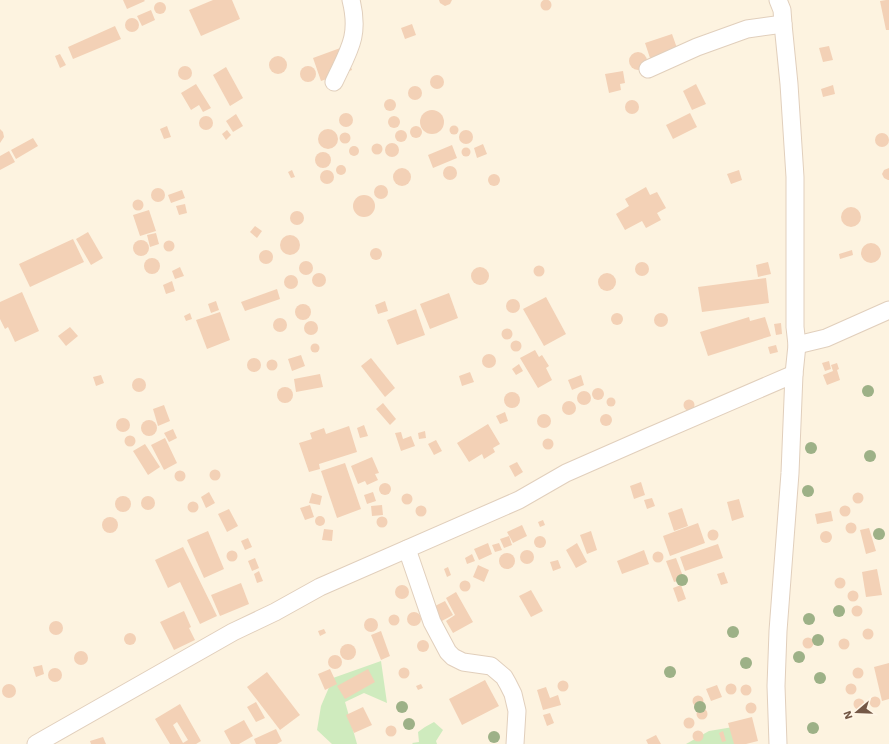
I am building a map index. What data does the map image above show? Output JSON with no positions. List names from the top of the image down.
{
  "north": "left"
}
